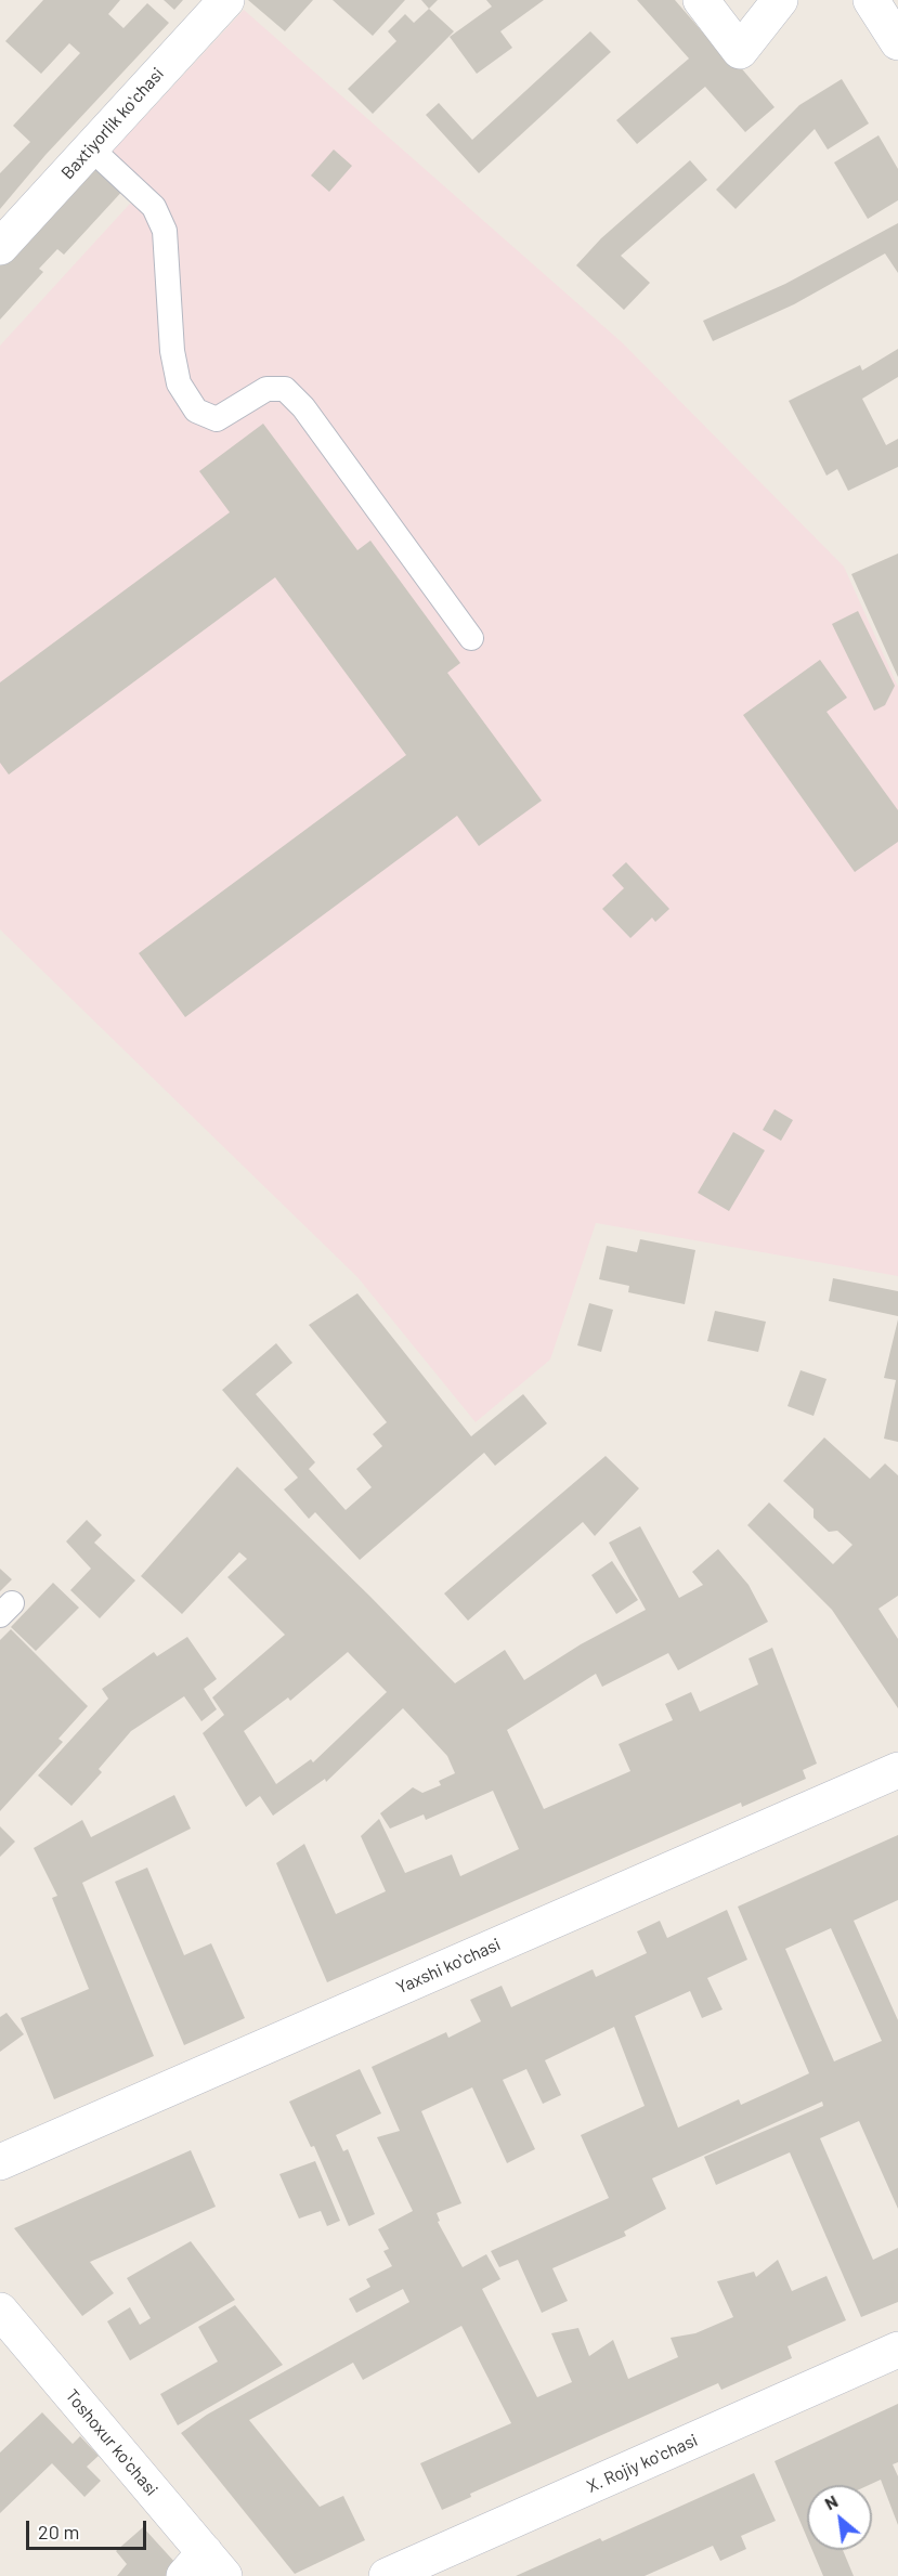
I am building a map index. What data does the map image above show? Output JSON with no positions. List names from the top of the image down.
{
  "streets": {
    "street": [
      "Baxtiyorlik koʻchasi",
      "Yaxshi koʻchasi",
      "Toshoxur koʻchasi",
      "X. Rojiy koʻchasi"
    ]
  },
  "scale_bar": "20 m",
  "north": "top left"
}
